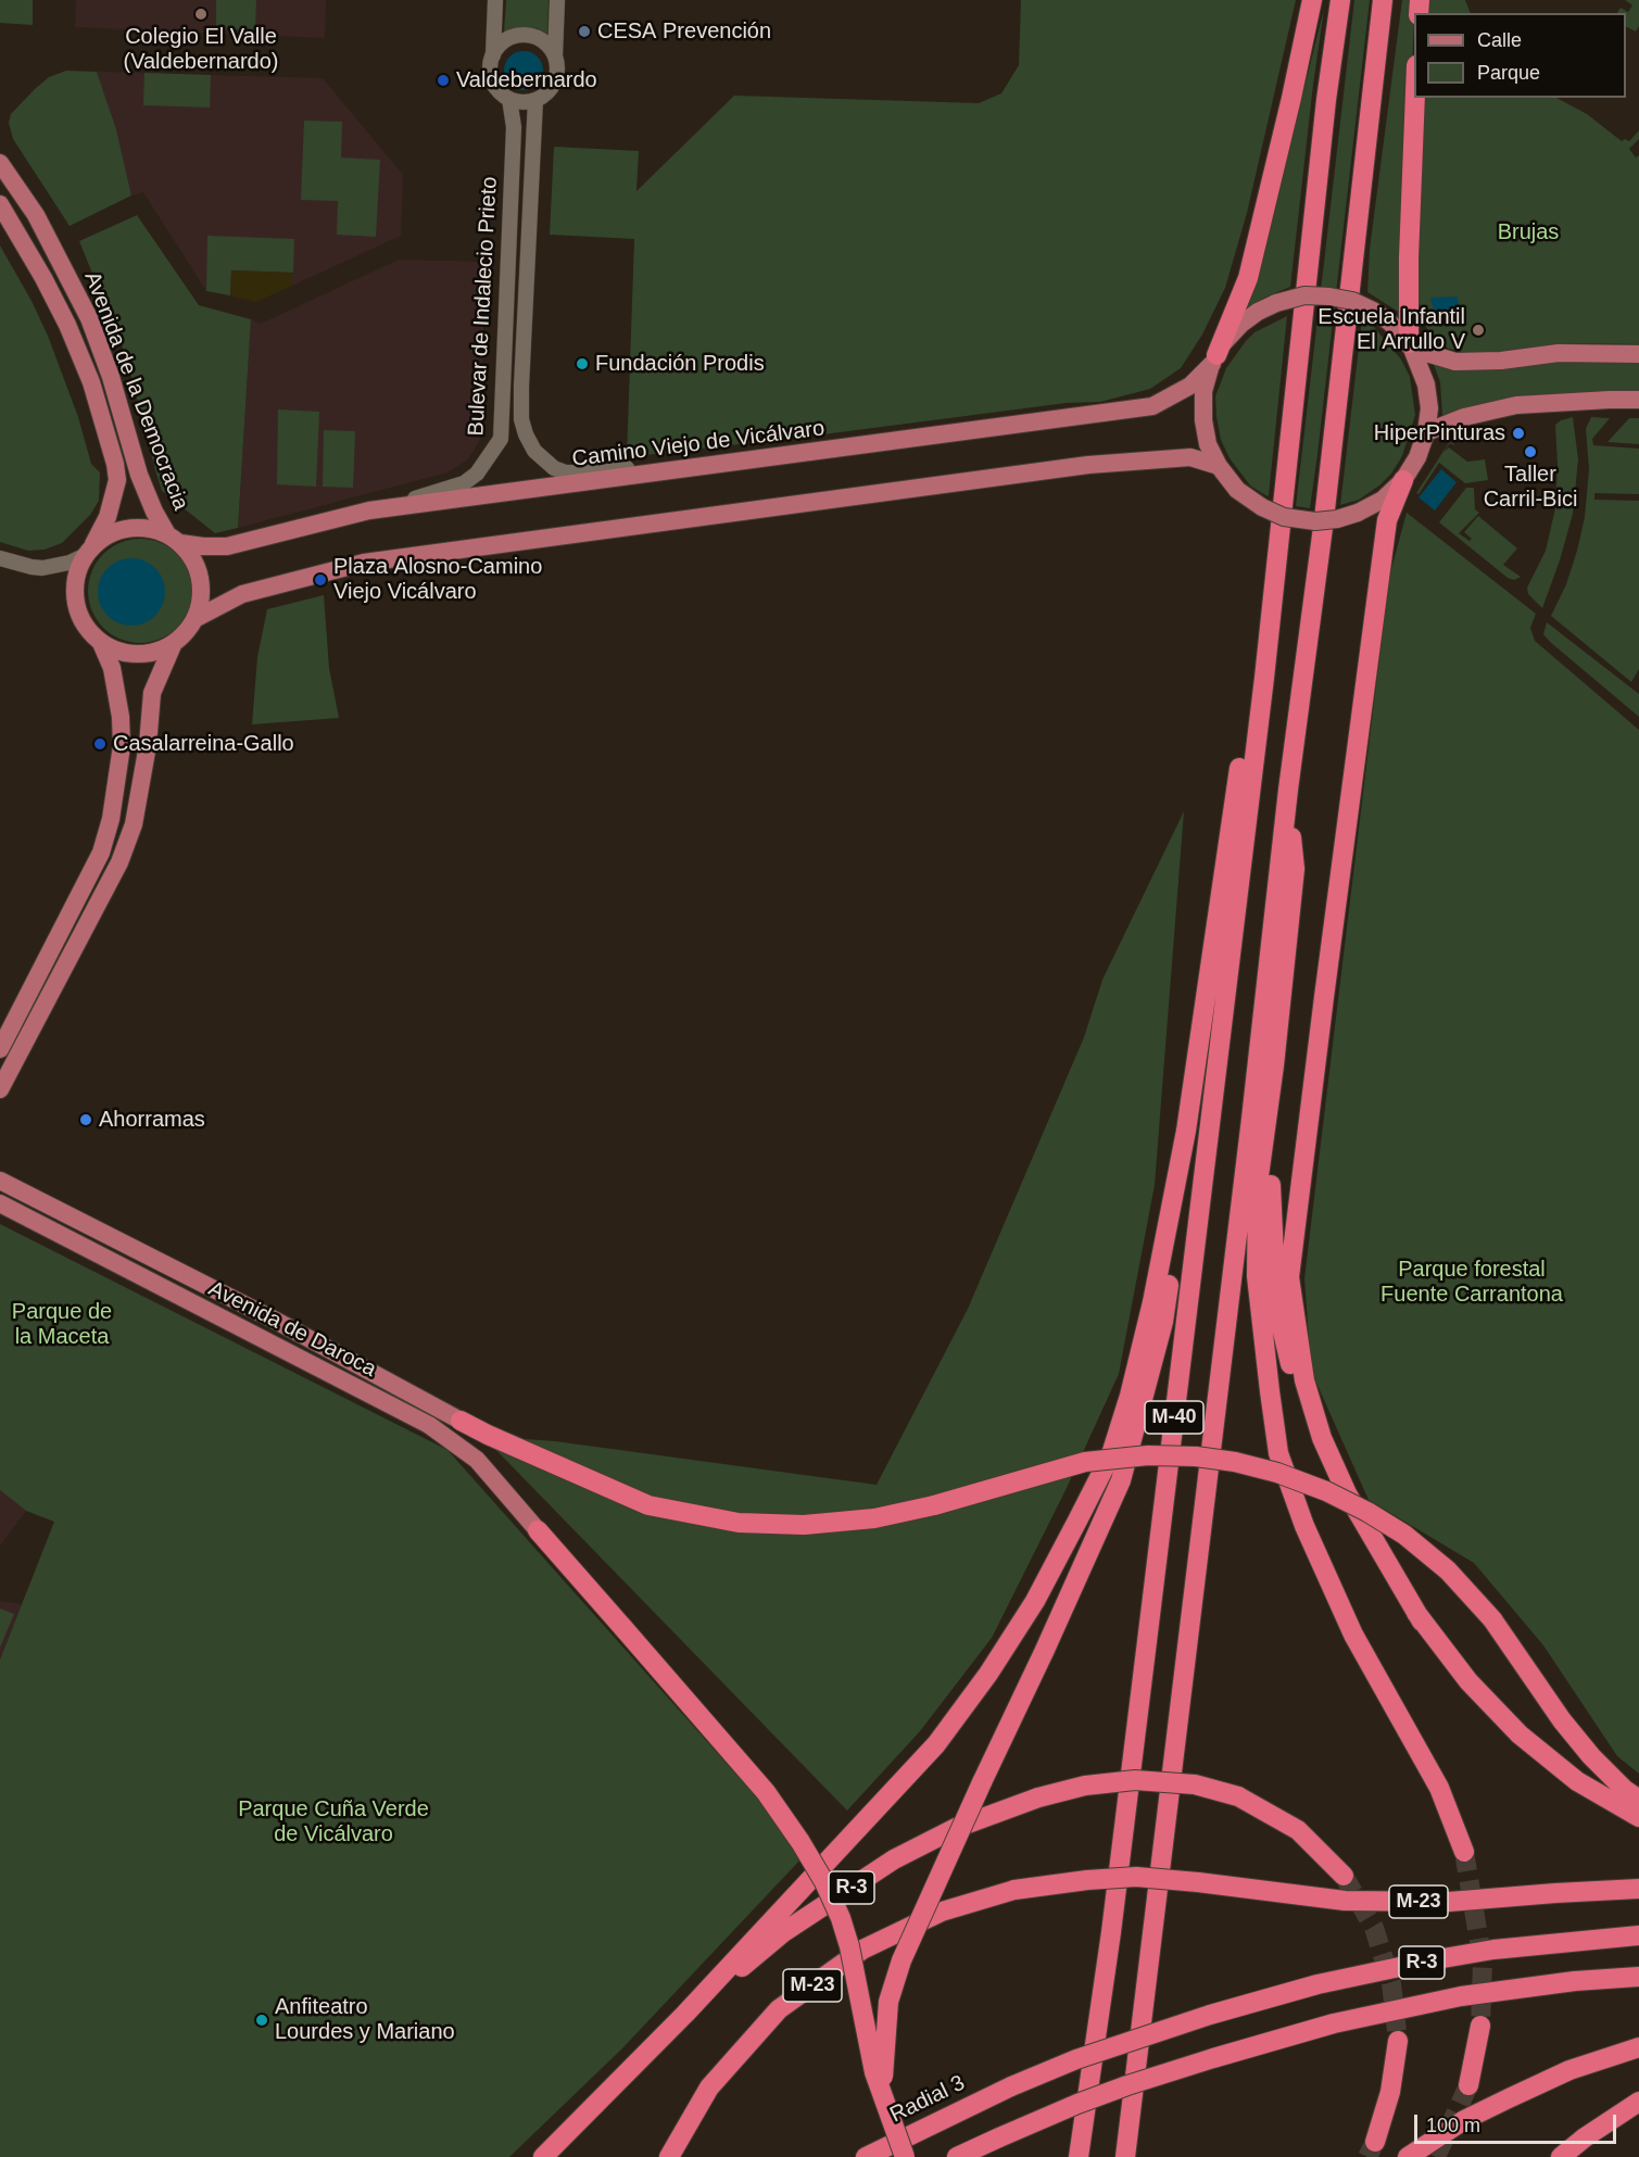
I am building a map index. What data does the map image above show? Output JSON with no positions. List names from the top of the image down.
{
  "streets": {
    "highway": [
      "M-40",
      "R-3",
      "M-23",
      "Radial 3"
    ],
    "main road": ["Avenida de la Democracia", "Camino Viejo de Vicálvaro", "Avenida de Daroca"],
    "street": ["Bulevar de Indalecio Prieto"]
  },
  "crossings": [
    ["Bulevar de Indalecio Prieto", "Camino Viejo de Vicálvaro"],
    ["Avenida de la Democracia", "Camino Viejo de Vicálvaro"]
  ],
  "parks": [
    "Brujas",
    "Parque forestal Fuente Carrantona",
    "Parque de la Maceta",
    "Parque Cuña Verde de Vicálvaro"
  ],
  "places": [
    "Colegio El Valle (Valdebernardo)",
    "CESA Prevención",
    "Valdebernardo",
    "Escuela Infantil El Arrullo V",
    "Fundación Prodis",
    "HiperPinturas",
    "Taller Carril-Bici",
    "Plaza Alosno-Camino Viejo Vicálvaro",
    "Casalarreina-Gallo",
    "Ahorramas",
    "Anfiteatro Lourdes y Mariano"
  ],
  "legend": ["Calle", "Parque"],
  "scale_bar": "100 m"
}
